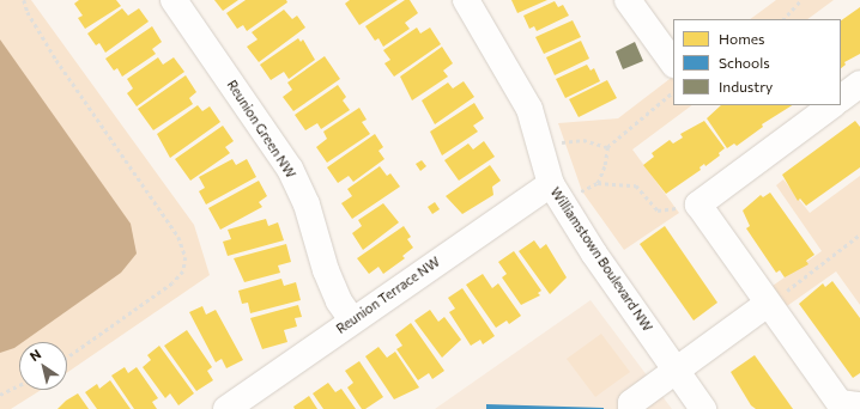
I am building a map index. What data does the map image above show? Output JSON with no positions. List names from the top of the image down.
{
  "streets": {
    "street": ["Reunion Green NW", "Williamstown Boulevard NW", "Reunion Terrace NW"]
  },
  "crossings": [
    ["Reunion Green NW", "Reunion Terrace NW"],
    ["Williamstown Boulevard NW", "Reunion Terrace NW"]
  ],
  "legend": ["Homes", "Schools", "Industry"],
  "north": "top left"
}
